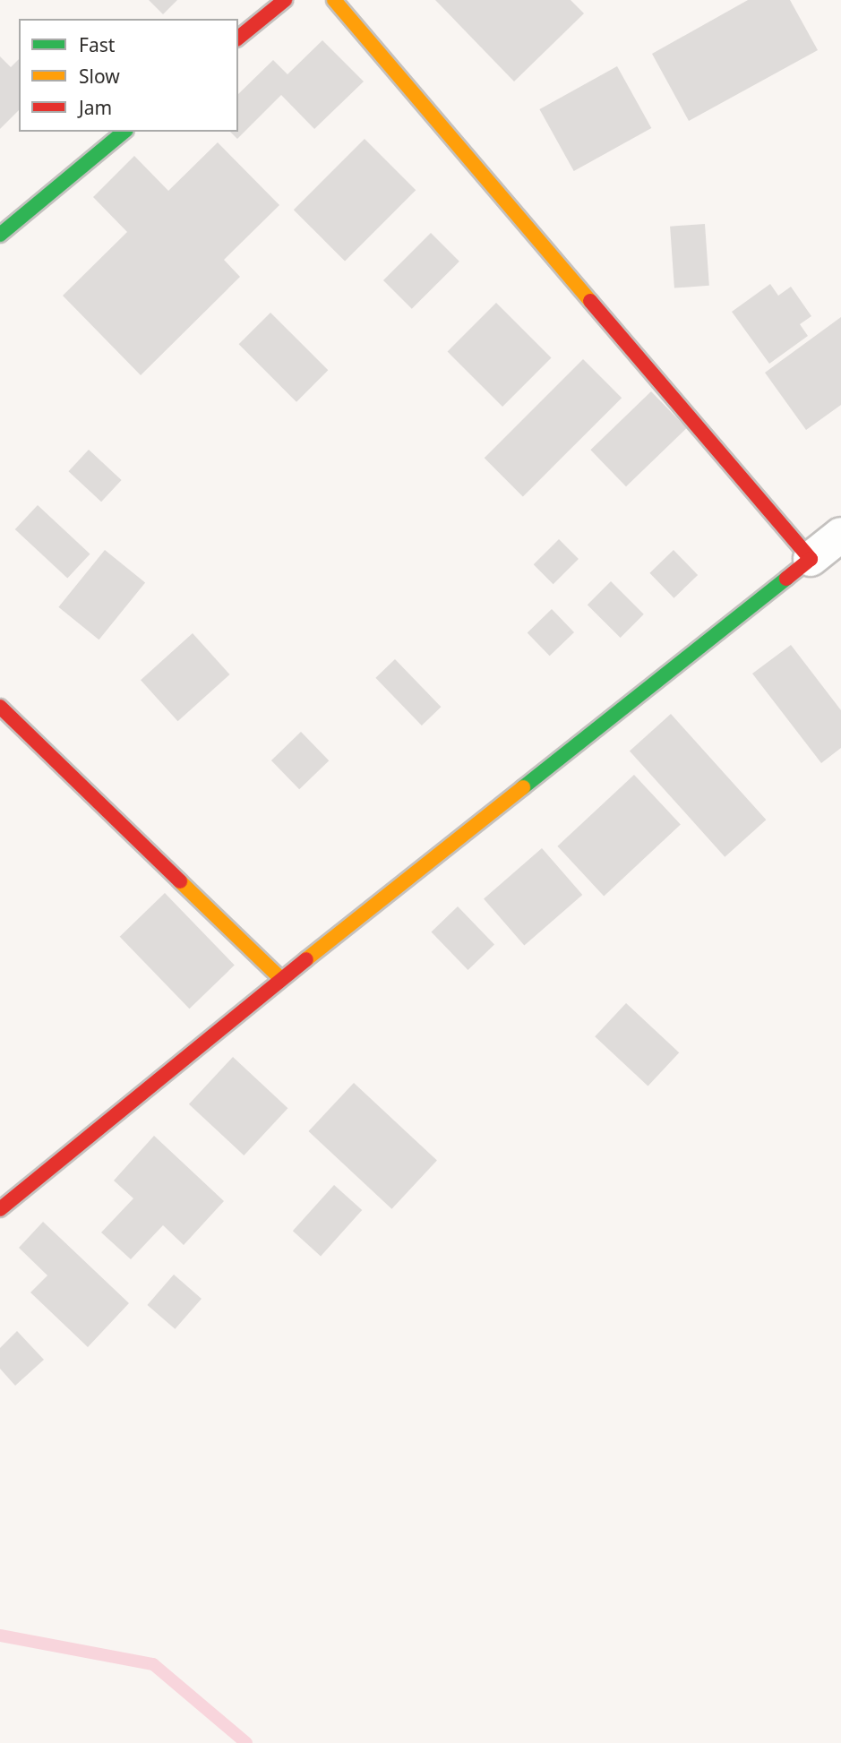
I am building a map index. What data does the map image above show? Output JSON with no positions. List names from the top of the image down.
{
  "legend": ["Fast", "Slow", "Jam"]
}
